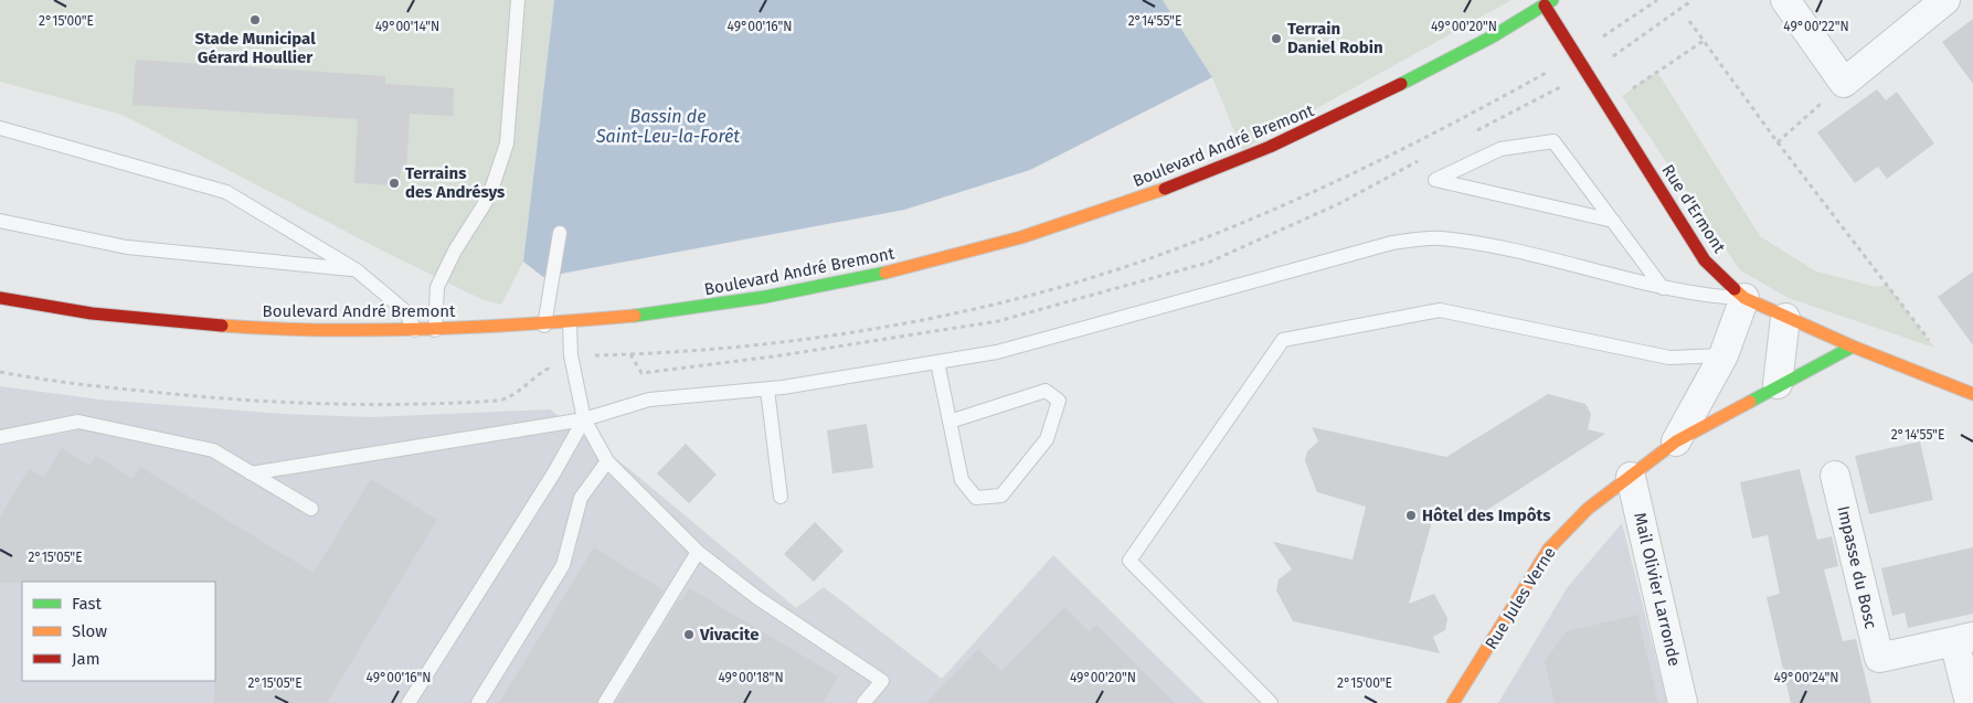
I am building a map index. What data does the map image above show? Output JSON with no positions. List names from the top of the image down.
{
  "streets": {
    "street": [
      "Boulevard André Bremont",
      "Rue d'Ermont",
      "Impasse du Bosc",
      "Mail Olivier Larronde",
      "Rue Jules Verne"
    ]
  },
  "crossings": [
    ["Boulevard André Bremont", "Rue d'Ermont"],
    ["Rue d'Ermont", "Rue Jules Verne"],
    ["Mail Olivier Larronde", "Rue Jules Verne"]
  ],
  "water": ["Bassin de Saint-Leu-la-Forêt"],
  "places": [
    "Stade Municipal Gérard Houllier",
    "Terrain Daniel Robin",
    "Terrains des Andrésys",
    "Hôtel des Impôts",
    "Vivacite"
  ],
  "legend": ["Fast", "Slow", "Jam"],
  "coordinates": [
    "2°15'00\"E",
    "2°14'55\"E",
    "49°00'14\"N",
    "49°00'16\"N",
    "49°00'20\"N",
    "49°00'22\"N",
    "2°15'05\"E",
    "49°00'18\"N",
    "49°00'24\"N"
  ]
}
